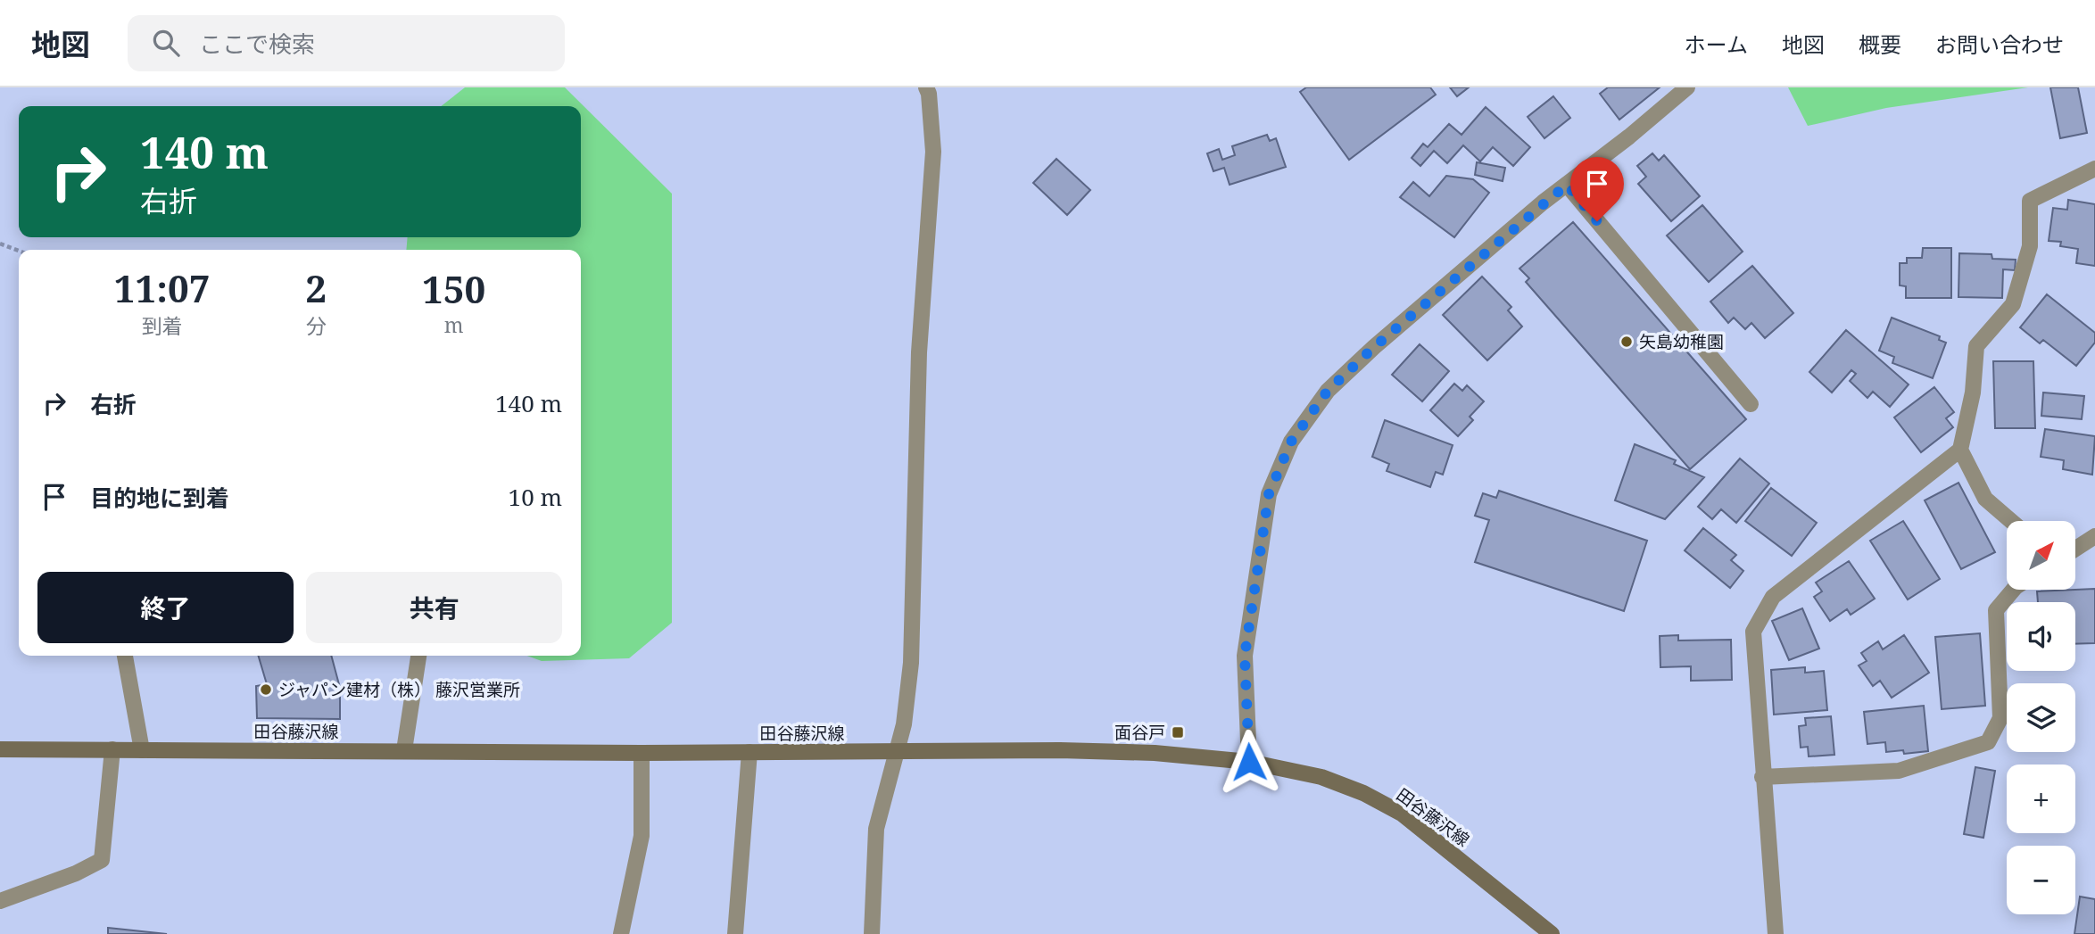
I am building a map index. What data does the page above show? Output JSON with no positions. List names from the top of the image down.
{
  "streets": {
    "main road": ["田谷藤沢線"]
  },
  "places": {
    "other": ["矢島幼稚園", "ジャパン建材（株） 藤沢営業所"],
    "transit": ["面谷戸"]
  },
  "north": "top right",
  "page": {
    "header": "地図",
    "search": "ここで検索",
    "nav": [
      "ホーム",
      "地図",
      "概要",
      "お問い合わせ"
    ],
    "turn": ["140 m", "右折"],
    "eta": [
      "11:07",
      "到着",
      "2",
      "分",
      "150",
      "m"
    ],
    "list": [
      {
        "name": "右折",
        "value": "140 m"
      },
      {
        "name": "目的地に到着",
        "value": "10 m"
      }
    ],
    "map_buttons": ["+", "−"],
    "buttons": ["終了", "共有"]
  }
}
